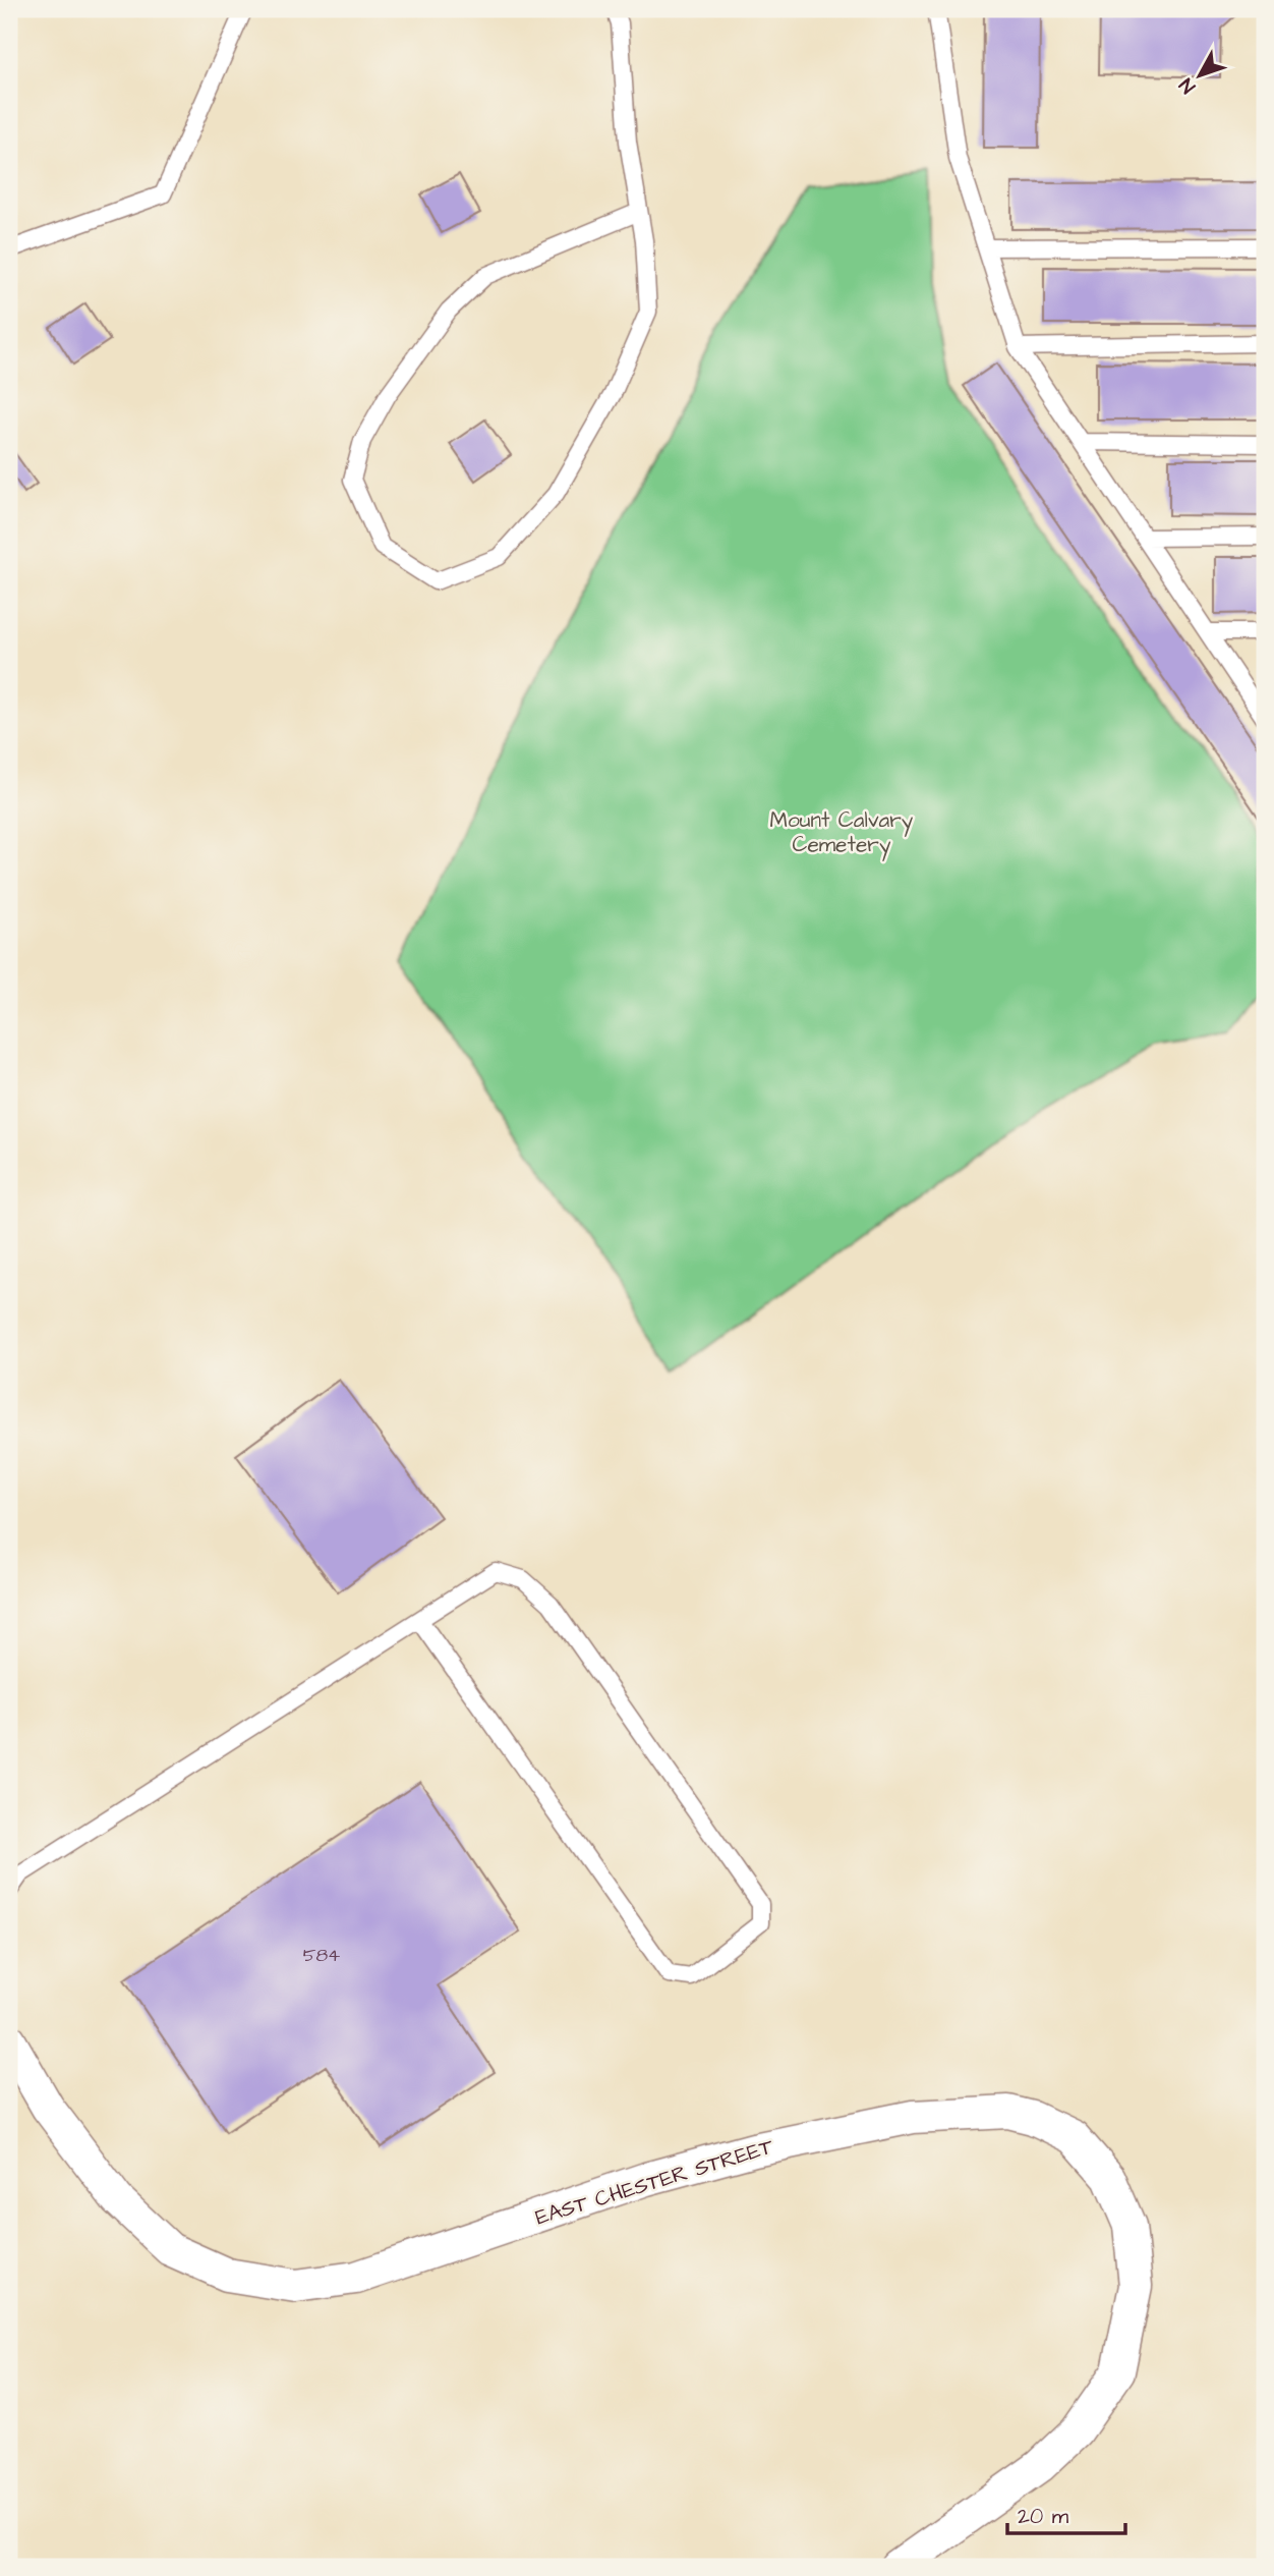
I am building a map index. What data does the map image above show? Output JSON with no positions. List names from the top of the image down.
{
  "streets": {
    "street": ["EAST CHESTER STREET"]
  },
  "parks": ["Mount Calvary Cemetery"],
  "house_numbers": ["584"],
  "scale_bar": "20 m",
  "north": "bottom left"
}
